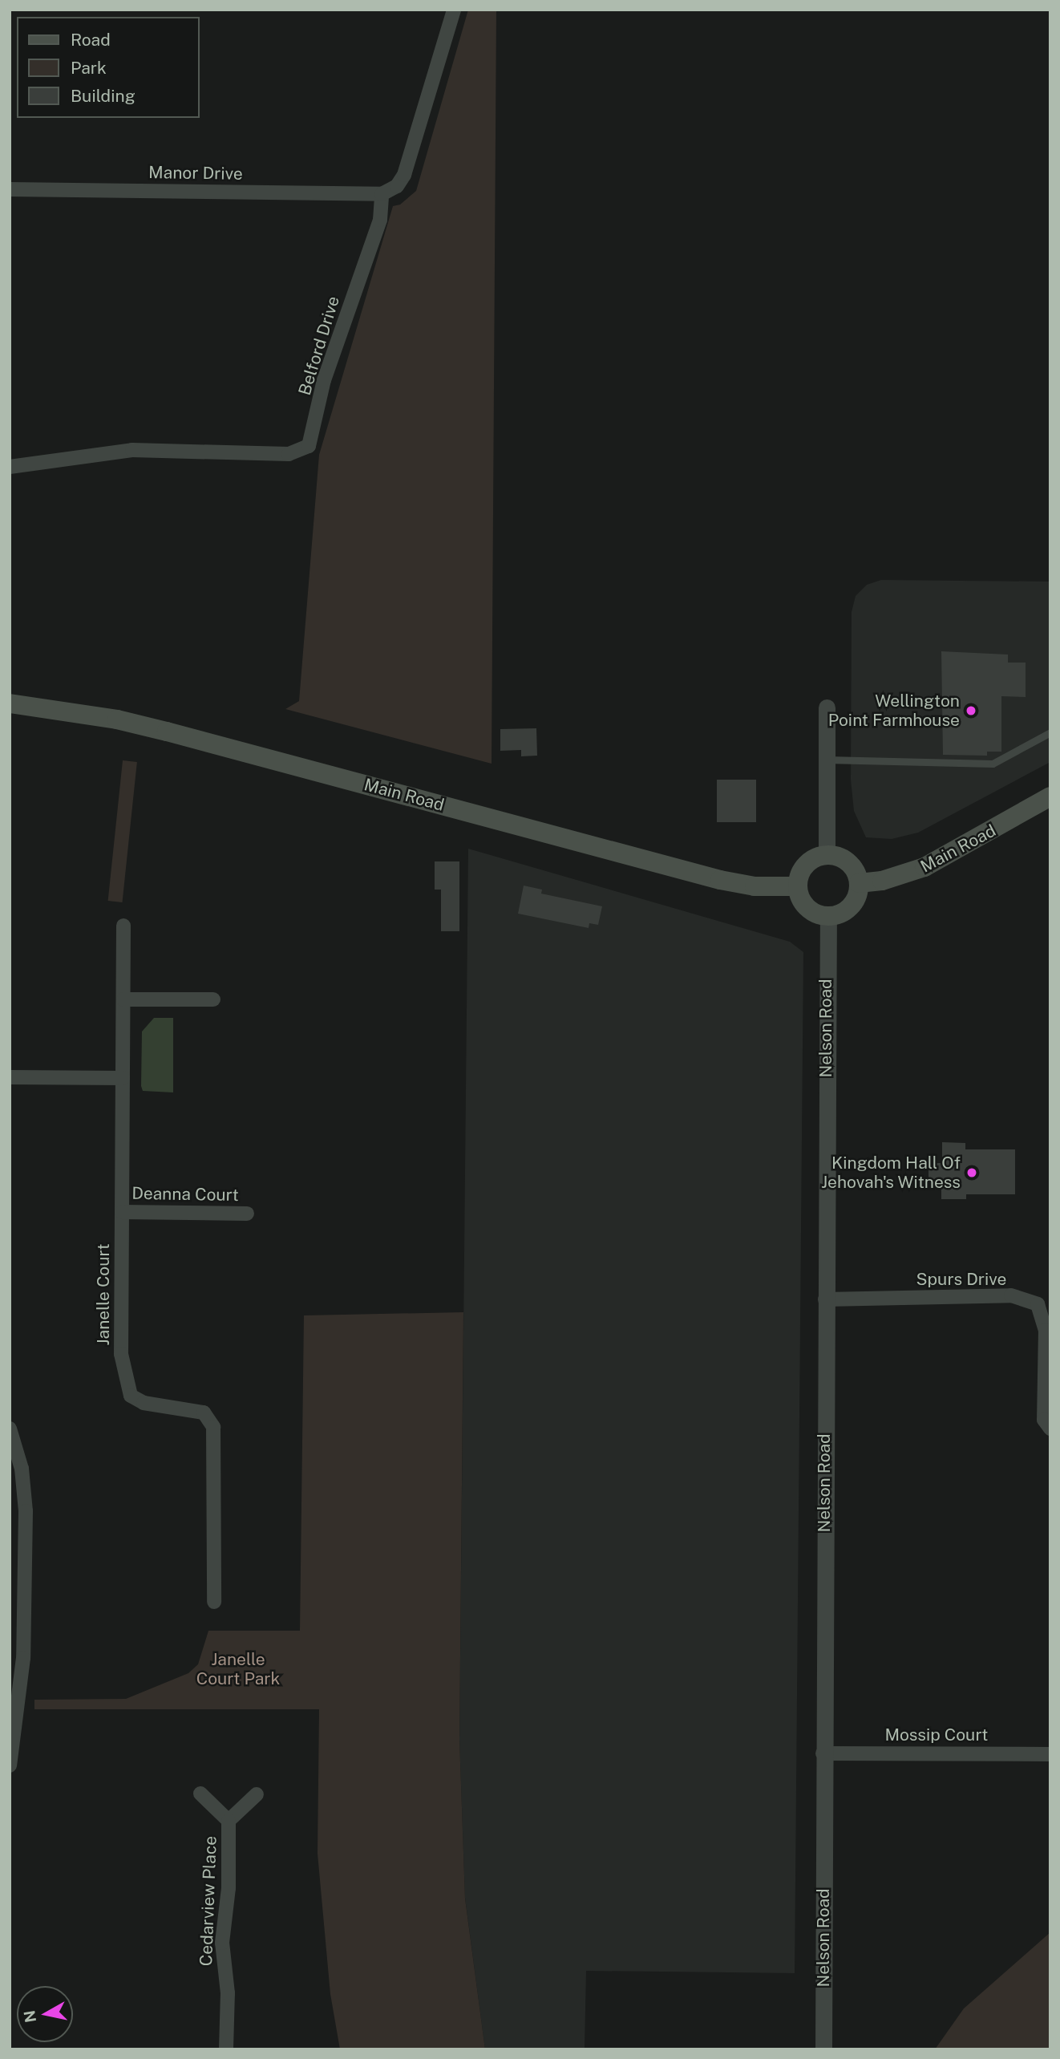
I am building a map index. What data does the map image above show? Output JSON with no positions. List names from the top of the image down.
{
  "streets": {
    "main road": ["Main Road"],
    "street": [
      "Manor Drive",
      "Belford Drive",
      "Nelson Road",
      "Deanna Court",
      "Spurs Drive",
      "Janelle Court",
      "Mossip Court",
      "Cedarview Place"
    ]
  },
  "crossings": [
    ["Manor Drive", "Belford Drive"],
    ["Main Road", "Nelson Road"],
    ["Nelson Road", "Spurs Drive"],
    ["Nelson Road", "Mossip Court"],
    ["Deanna Court", "Janelle Court"]
  ],
  "parks": ["Janelle Court Park"],
  "places": ["Wellington Point Farmhouse", "Kingdom Hall Of Jehovah's Witness"],
  "legend": ["Road", "Park", "Building"],
  "north": "left"
}
